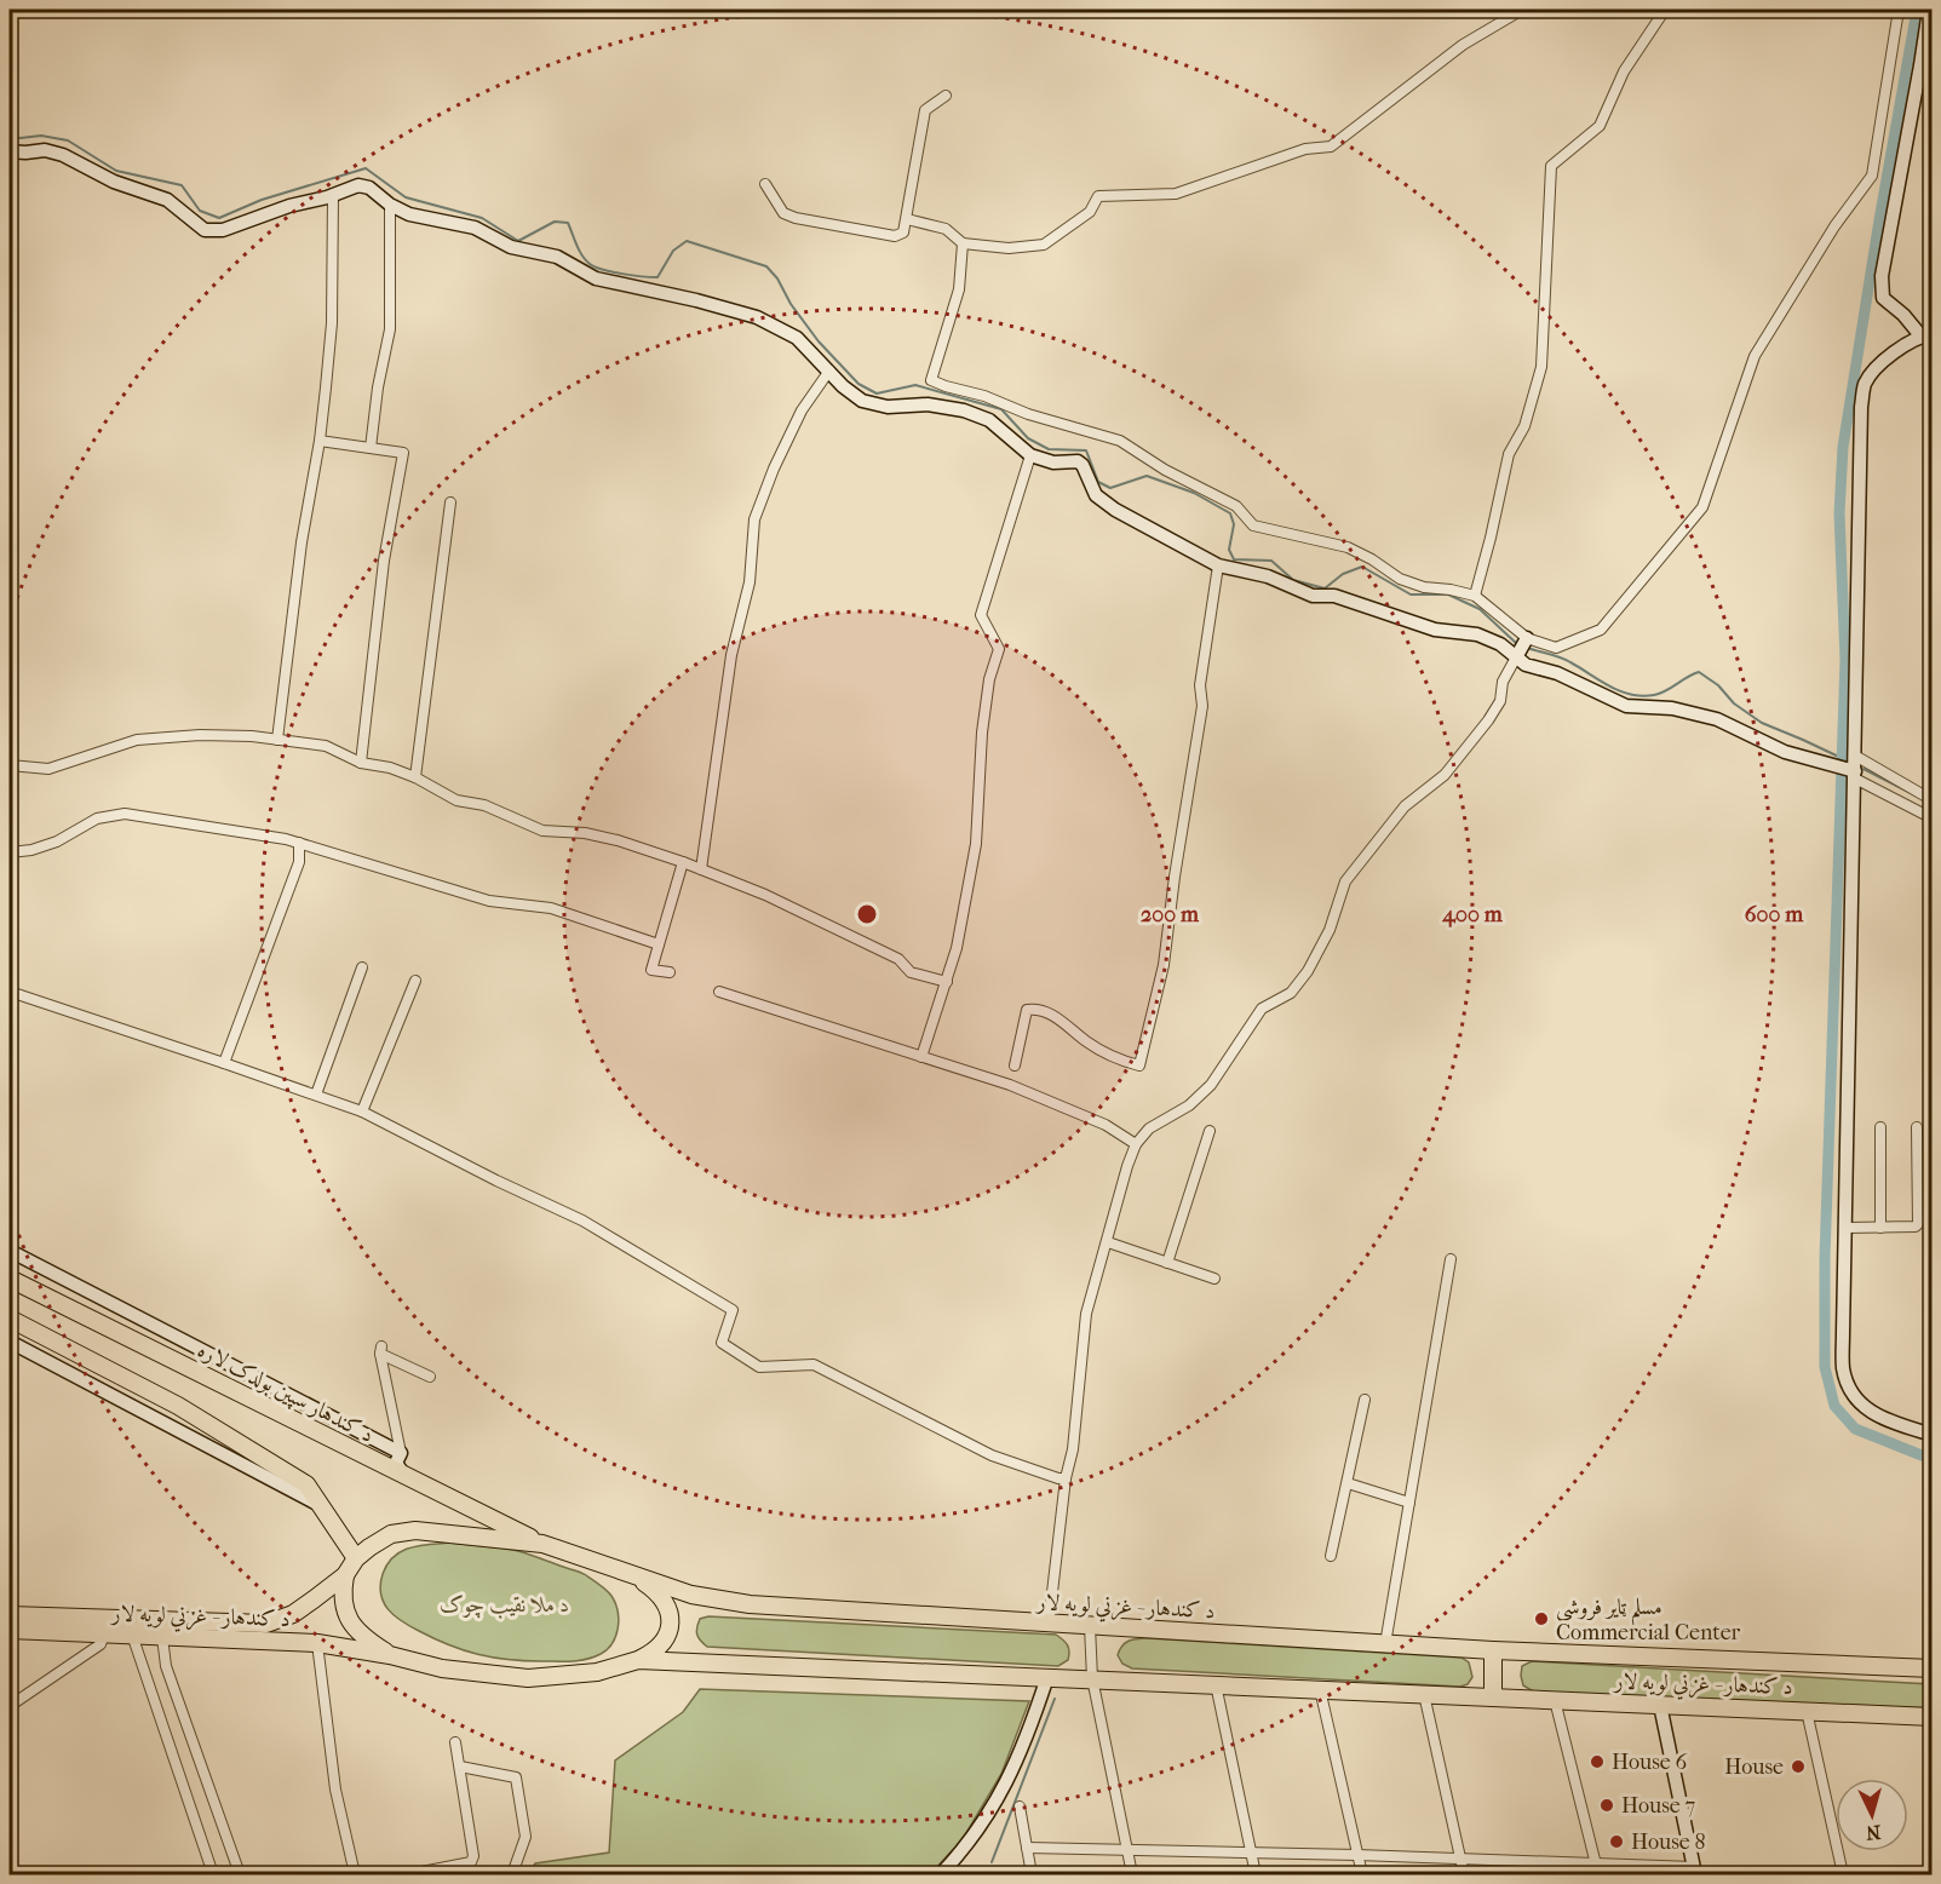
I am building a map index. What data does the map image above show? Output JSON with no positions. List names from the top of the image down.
{
  "streets": {
    "highway": ["د کندهار سپین بولدک لاره", "د کندهار - غزني لويه لار"]
  },
  "crossings": [
    ["د کندهار سپین بولدک لاره", "د کندهار - غزني لويه لار"]
  ],
  "parks": ["د ملا نقيب چوک"],
  "places": [
    "مسلم ټایر فروشي Commercial Center",
    "House 6",
    "House",
    "House 7",
    "House 8"
  ],
  "north": "bottom",
  "rings": ["200 m", "400 m", "600 m"]
}
